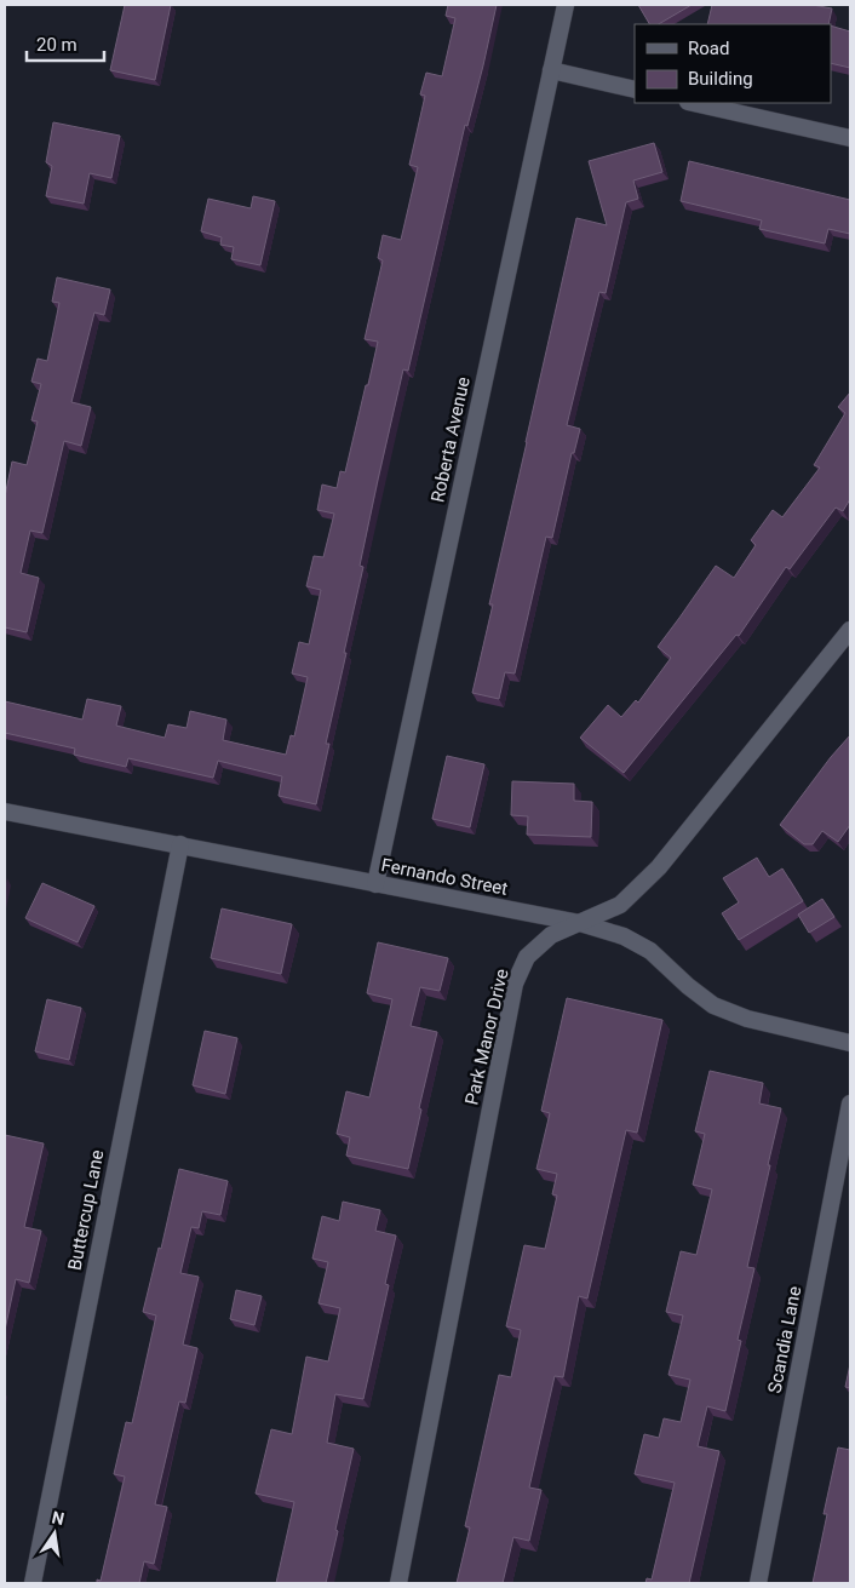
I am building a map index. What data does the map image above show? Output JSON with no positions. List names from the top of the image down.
{
  "streets": {
    "street": [
      "Roberta Avenue",
      "Fernando Street",
      "Park Manor Drive",
      "Buttercup Lane",
      "Scandia Lane"
    ]
  },
  "crossings": [
    ["Roberta Avenue", "Fernando Street"],
    ["Fernando Street", "Park Manor Drive"],
    ["Fernando Street", "Buttercup Lane"]
  ],
  "legend": ["Road", "Building"],
  "scale_bar": "20 m",
  "north": "top"
}
